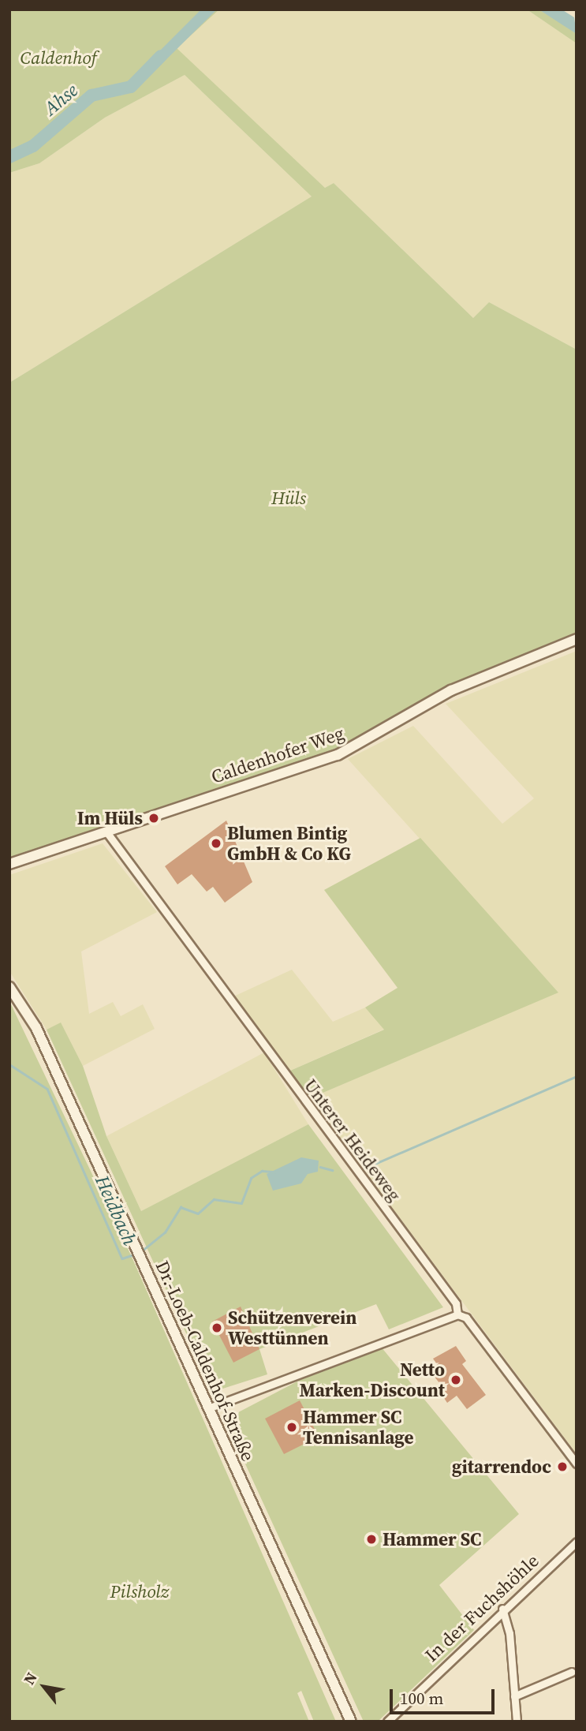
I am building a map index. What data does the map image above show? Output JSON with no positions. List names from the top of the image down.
{
  "streets": {
    "main road": ["Caldenhofer Weg", "Dr.-Loeb-Caldenhof-Straße"],
    "street": ["Unterer Heideweg", "In der Fuchshöhle"]
  },
  "crossings": [
    ["Caldenhofer Weg", "Unterer Heideweg"]
  ],
  "water": ["Ahse", "Heidbach"],
  "parks": ["Caldenhof", "Hüls", "Pilsholz"],
  "places": [
    "Im Hüls",
    "Blumen Bintig GmbH & Co KG",
    "Schützenverein Westtünnen",
    "Netto Marken-Discount",
    "Hammer SC Tennisanlage",
    "gitarrendoc",
    "Hammer SC"
  ],
  "scale_bar": "100 m",
  "north": "top left"
}
